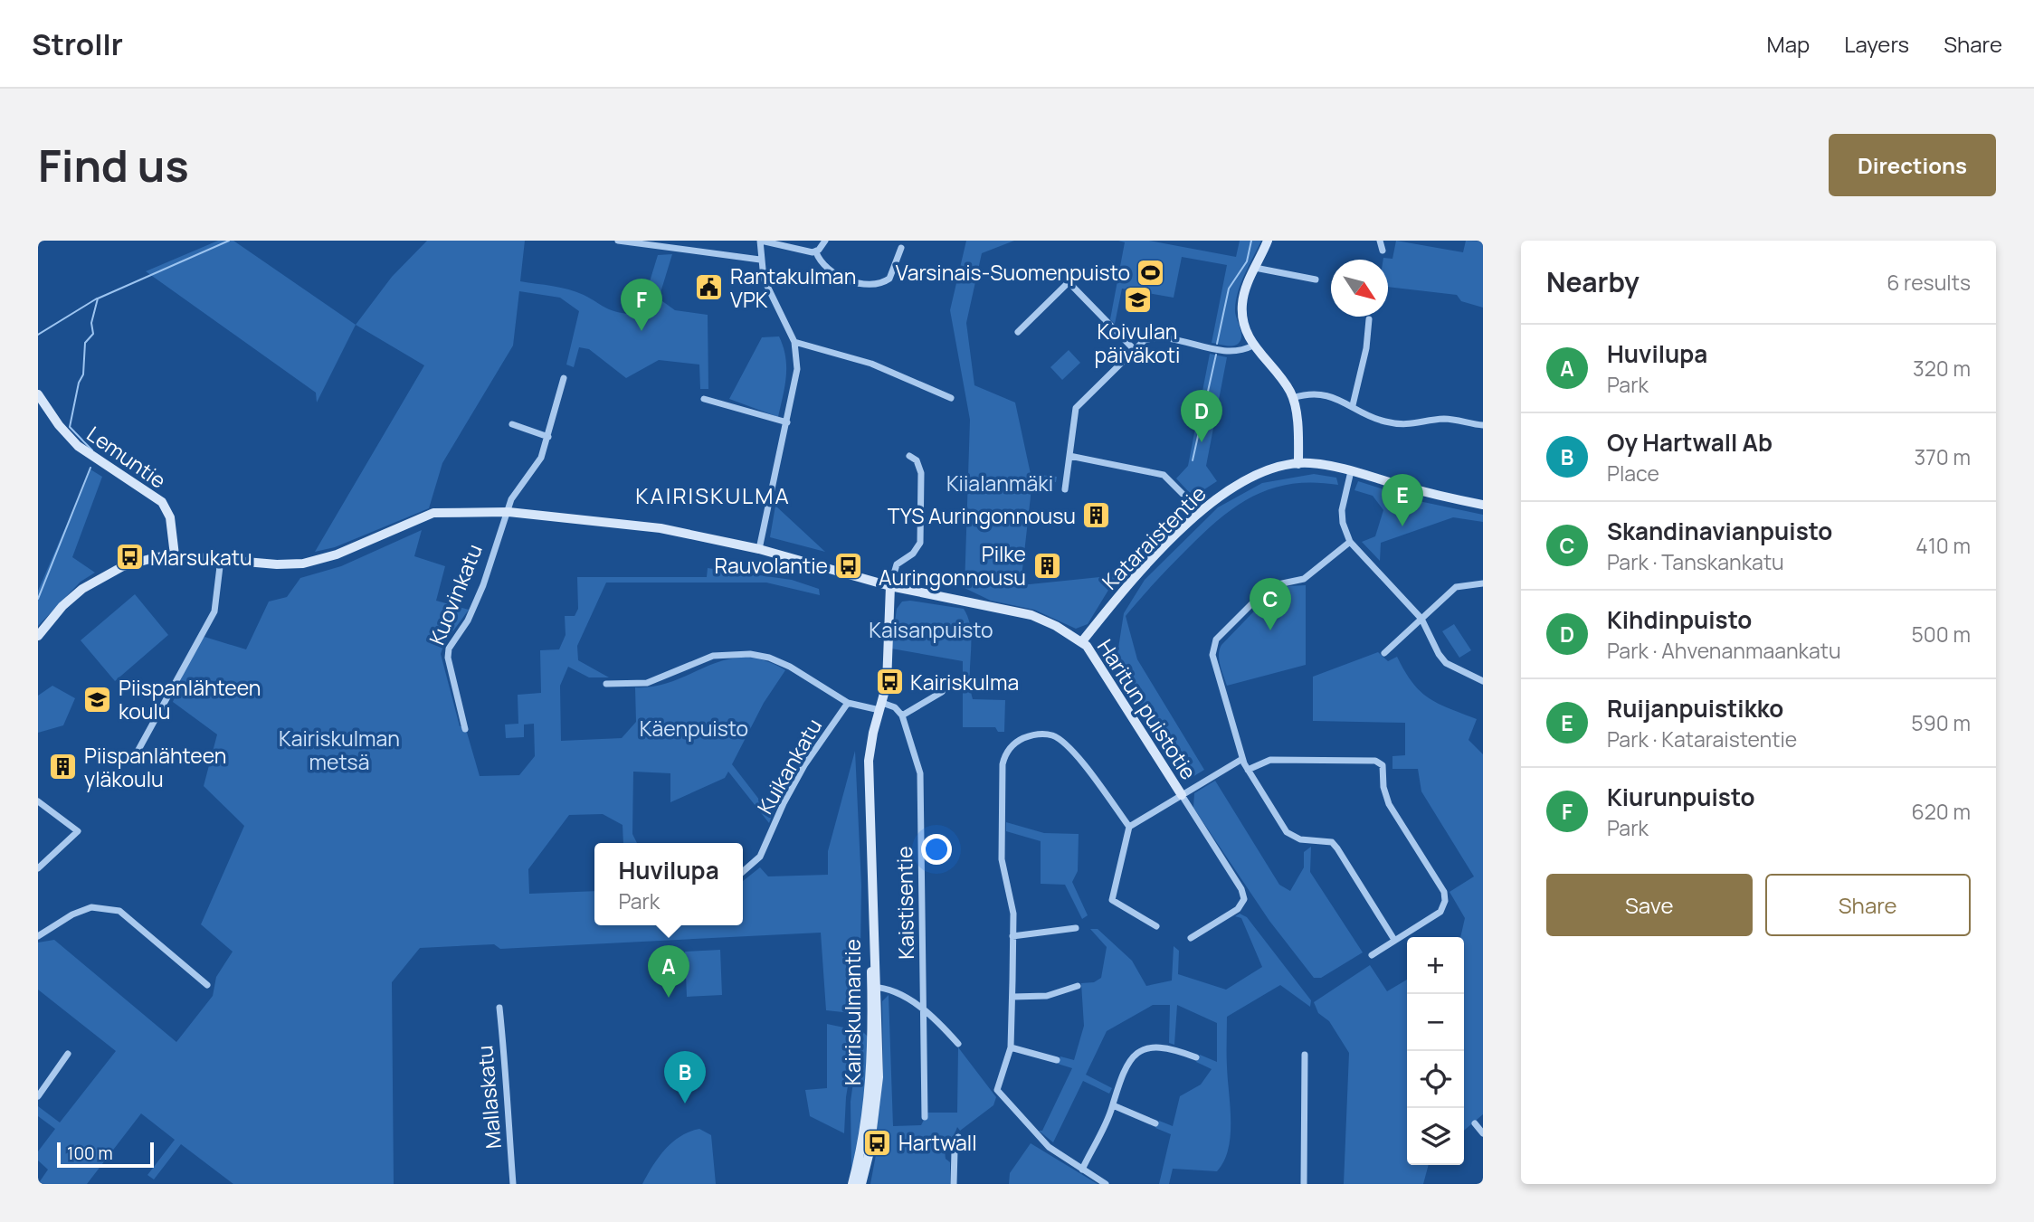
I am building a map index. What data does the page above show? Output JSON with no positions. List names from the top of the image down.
{
  "streets": {
    "street": [
      "Lemuntie",
      "Kataraistentie",
      "Kuovinkatu",
      "Haritun puistotie",
      "Kuikankatu",
      "Kaistisentie",
      "Kairiskulmantie",
      "Mallaskatu"
    ]
  },
  "crossings": [
    ["Lemuntie", "Haritun puistotie"],
    ["Kataraistentie", "Haritun puistotie"],
    ["Kuovinkatu", "Haritun puistotie"],
    ["Haritun puistotie", "Kairiskulmantie"]
  ],
  "districts": ["KAIRISKULMA"],
  "parks": [
    "Kiialanmäki",
    "Kaisanpuisto",
    "Käenpuisto",
    "Kairiskulman metsä"
  ],
  "places": {
    "sports": ["Varsinais-Suomenpuisto"],
    "public building": ["Rantakulman VPK"],
    "school or university": ["Koivulan päiväkoti", "Piispanlähteen koulu"],
    "building": ["TYS Auringonnousu", "Pilke Auringonnousu", "Piispanlähteen yläkoulu"],
    "bus stop": [
      "Marsukatu",
      "Rauvolantie",
      "Kairiskulma",
      "Hartwall"
    ]
  },
  "scale_bar": "100 m",
  "north": "bottom right",
  "page": {
    "header": "Strollr",
    "nav": ["Map", "Layers", "Share"],
    "buttons": [
      "Directions",
      ["Save", "Share"]
    ],
    "title": "Find us",
    "heading": ["Nearby", "6 results"],
    "pins": [
      "F",
      "D",
      "E",
      "C",
      "A",
      "B"
    ],
    "list": [
      {
        "mark": "A",
        "name": "Huvilupa",
        "note": "Park",
        "value": "320 m"
      },
      {
        "mark": "B",
        "name": "Oy Hartwall Ab",
        "note": "Place",
        "value": "370 m"
      },
      {
        "mark": "C",
        "name": "Skandinavianpuisto",
        "note": "Park · Tanskankatu",
        "value": "410 m"
      },
      {
        "mark": "D",
        "name": "Kihdinpuisto",
        "note": "Park · Ahvenanmaankatu",
        "value": "500 m"
      },
      {
        "mark": "E",
        "name": "Ruijanpuistikko",
        "note": "Park · Kataraistentie",
        "value": "590 m"
      },
      {
        "mark": "F",
        "name": "Kiurunpuisto",
        "note": "Park",
        "value": "620 m"
      }
    ],
    "popup": ["Huvilupa", "Park"],
    "map_buttons": ["+", "−"],
    "scale": "100 m"
  }
}
